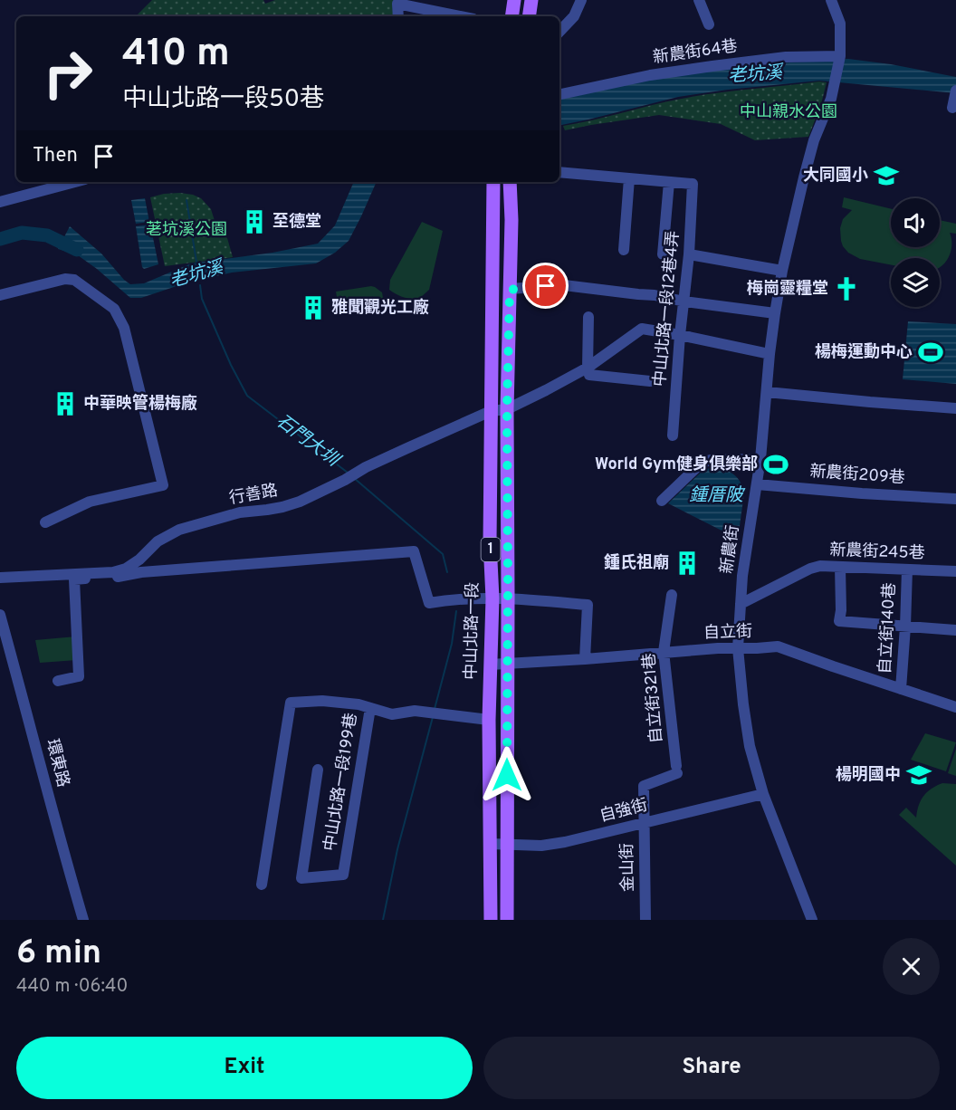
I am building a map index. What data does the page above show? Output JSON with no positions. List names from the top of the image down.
{
  "streets": {
    "main road": ["1", "中山北路一段"],
    "street": [
      "新農街64巷",
      "中山北路一段12巷4弄",
      "新農街209巷",
      "行善路",
      "新農街",
      "新農街245巷",
      "自立街140巷",
      "自立街",
      "自立街321巷",
      "環東路",
      "中山北路一段199巷",
      "自強街",
      "金山街"
    ]
  },
  "crossings": [
    ["新農街64巷", "新農街"],
    ["中山北路一段12巷4弄", "行善路"],
    ["新農街209巷", "新農街"],
    ["行善路", "1"],
    ["行善路", "中山北路一段"],
    ["1", "自立街"],
    ["1", "自強街"],
    ["新農街", "新農街245巷"],
    ["新農街", "自立街"],
    ["新農街", "自強街"],
    ["新農街245巷", "自立街140巷"],
    ["自立街140巷", "自立街"],
    ["中山北路一段", "自立街"],
    ["中山北路一段", "中山北路一段199巷"],
    ["中山北路一段", "自強街"],
    ["自立街", "自立街321巷"],
    ["自立街321巷", "金山街"],
    ["自強街", "金山街"]
  ],
  "water": ["老坑溪", "石門大圳", "鍾厝陂"],
  "parks": ["中山親水公園", "荖坑溪公園"],
  "places": {
    "school or university": ["大同國小", "楊明國中"],
    "building": [
      "至德堂",
      "雅聞觀光工廠",
      "中華映管楊梅廠",
      "鍾氏祖廟"
    ],
    "church": ["梅崗靈糧堂"],
    "sports": ["楊梅運動中心", "World Gym健身俱樂部"]
  },
  "page": {
    "turn": ["410 m", "中山北路一段50巷"],
    "then": "Then",
    "heading": ["6 min", "440 m · 06:40"],
    "buttons": ["Exit", "Share"]
  }
}
